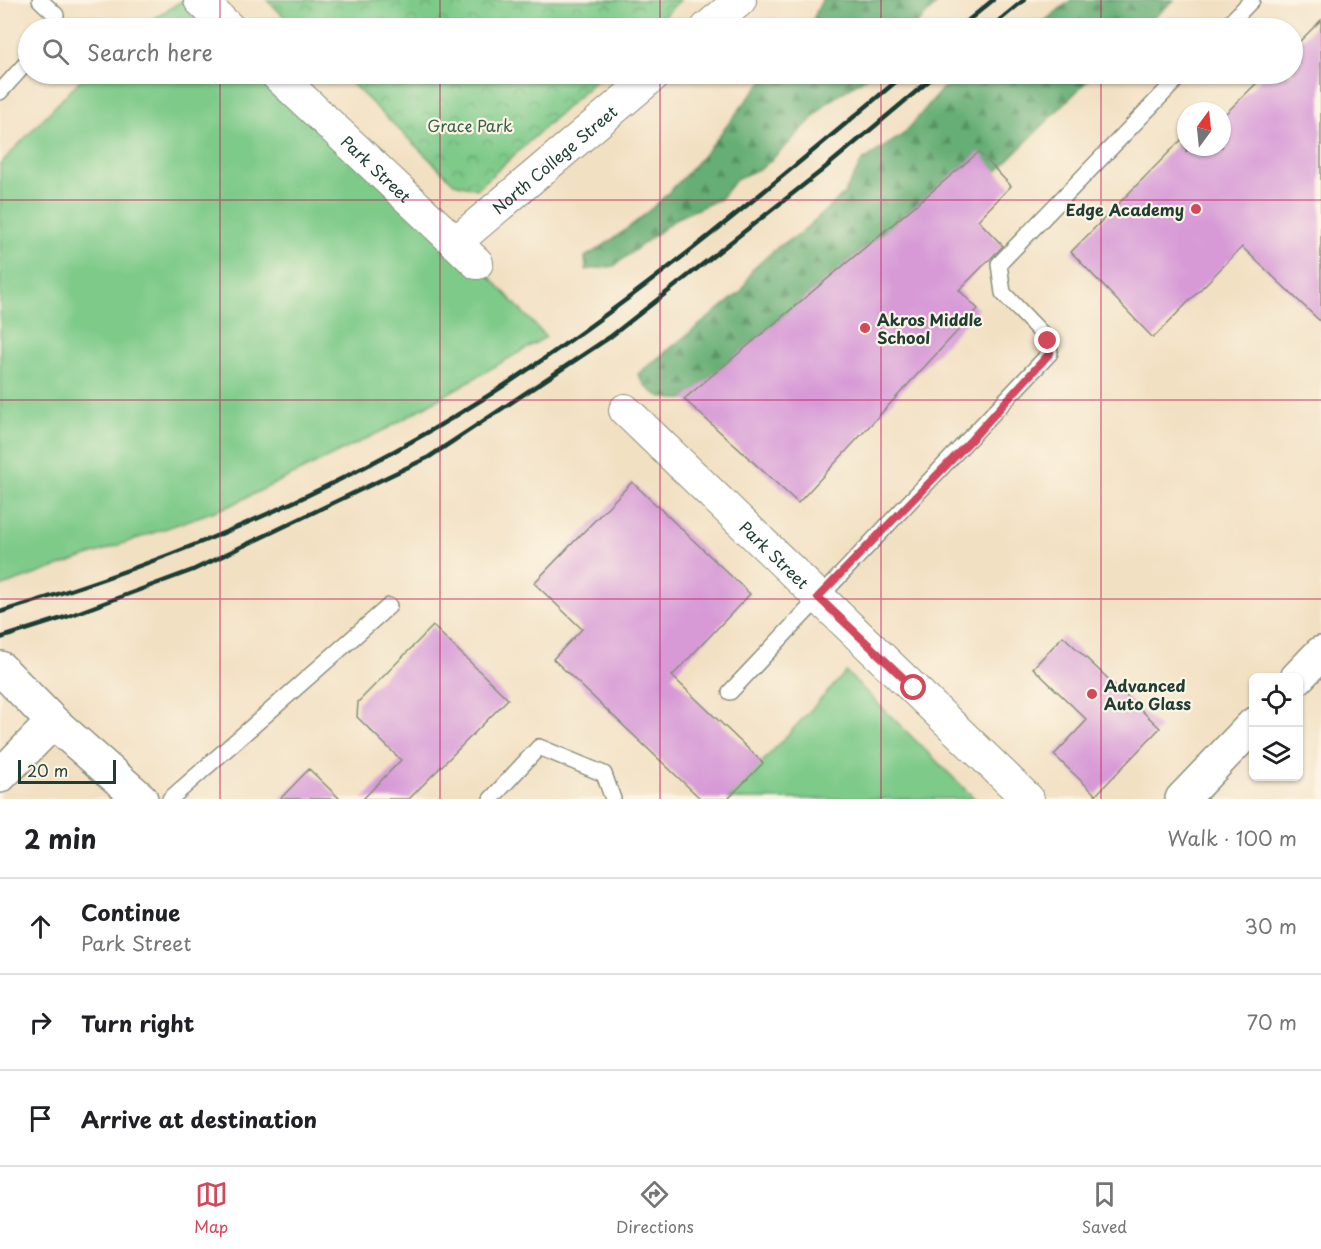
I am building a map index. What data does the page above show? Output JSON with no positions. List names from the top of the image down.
{
  "streets": {
    "street": ["North College Street", "Park Street"]
  },
  "crossings": [
    ["North College Street", "Park Street"]
  ],
  "parks": ["Grace Park"],
  "places": ["Edge Academy", "Akros Middle School", "Advanced Auto Glass"],
  "scale_bar": "20 m",
  "north": "top",
  "page": {
    "search": "Search here",
    "scale": "20 m",
    "heading": ["2 min", "Walk · 100 m"],
    "list": [
      ["Continue", "Park Street", "30 m"],
      ["Turn right", "70 m"],
      "Arrive at destination"
    ],
    "nav": ["Map", "Directions", "Saved"]
  }
}
